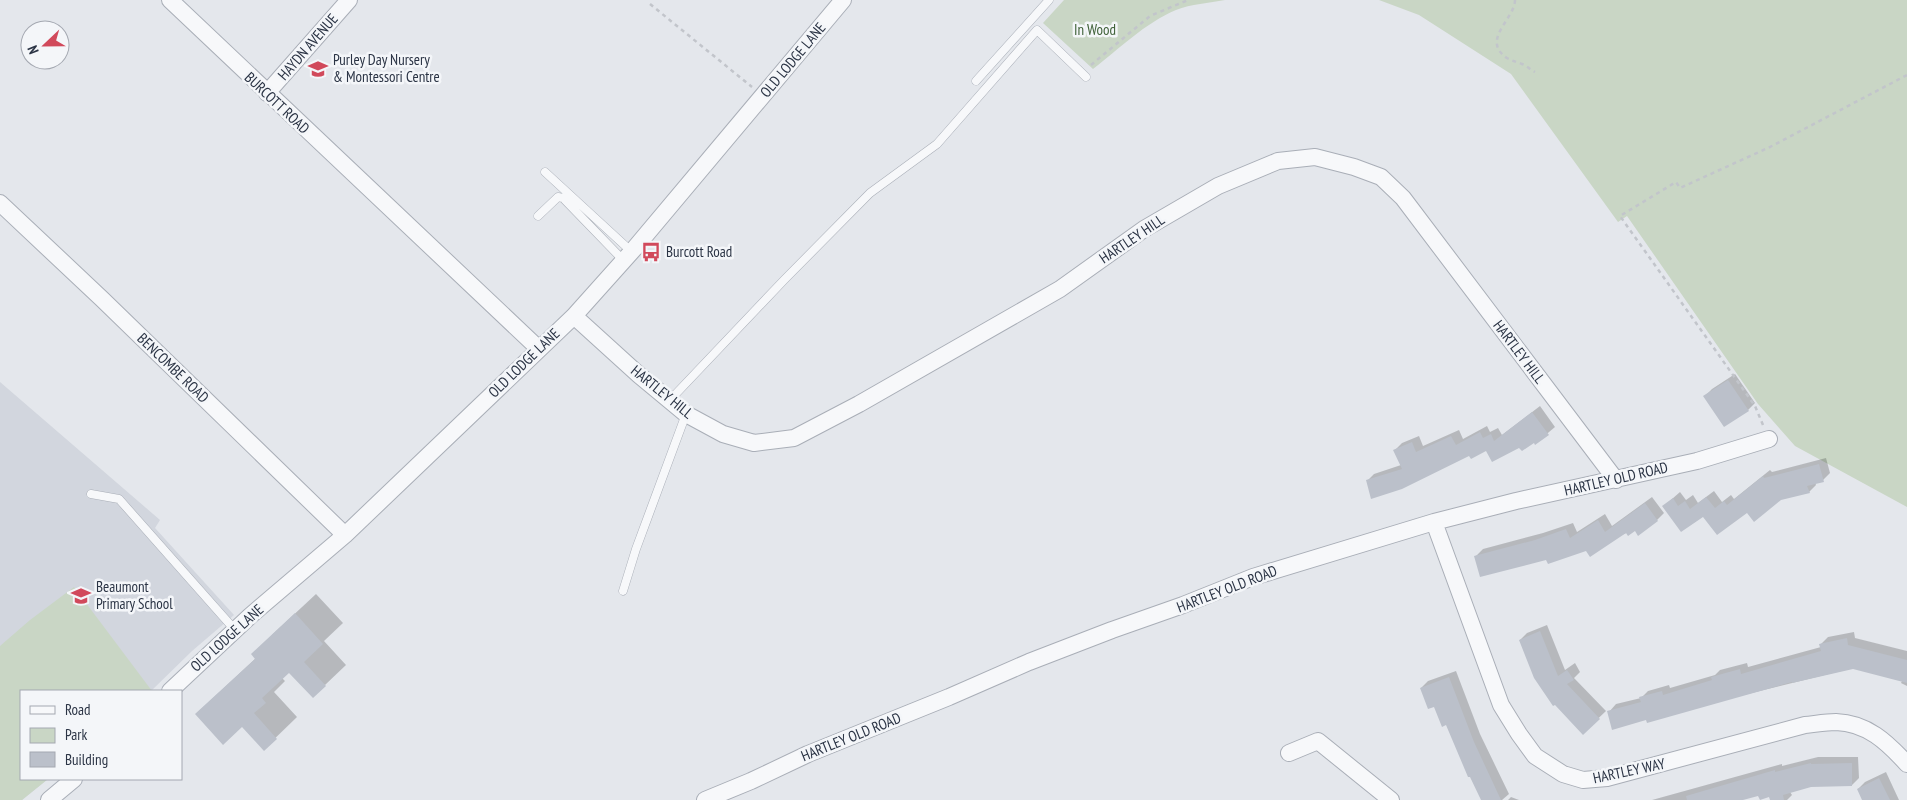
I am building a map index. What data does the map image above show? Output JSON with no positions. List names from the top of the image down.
{
  "streets": {
    "street": [
      "HAYDN AVENUE",
      "OLD LODGE LANE",
      "BURCOTT ROAD",
      "HARTLEY HILL",
      "BENCOMBE ROAD",
      "HARTLEY OLD ROAD",
      "HARTLEY WAY"
    ]
  },
  "crossings": [
    ["HAYDN AVENUE", "BURCOTT ROAD"],
    ["OLD LODGE LANE", "BURCOTT ROAD"],
    ["OLD LODGE LANE", "HARTLEY HILL"],
    ["OLD LODGE LANE", "BENCOMBE ROAD"],
    ["HARTLEY HILL", "HARTLEY OLD ROAD"],
    ["HARTLEY OLD ROAD", "HARTLEY WAY"]
  ],
  "parks": ["In Wood"],
  "places": {
    "school or university": ["Purley Day Nursery & Montessori Centre", "Beaumont Primary School"],
    "bus stop": ["Burcott Road"]
  },
  "legend": ["Road", "Park", "Building"],
  "north": "left"
}
